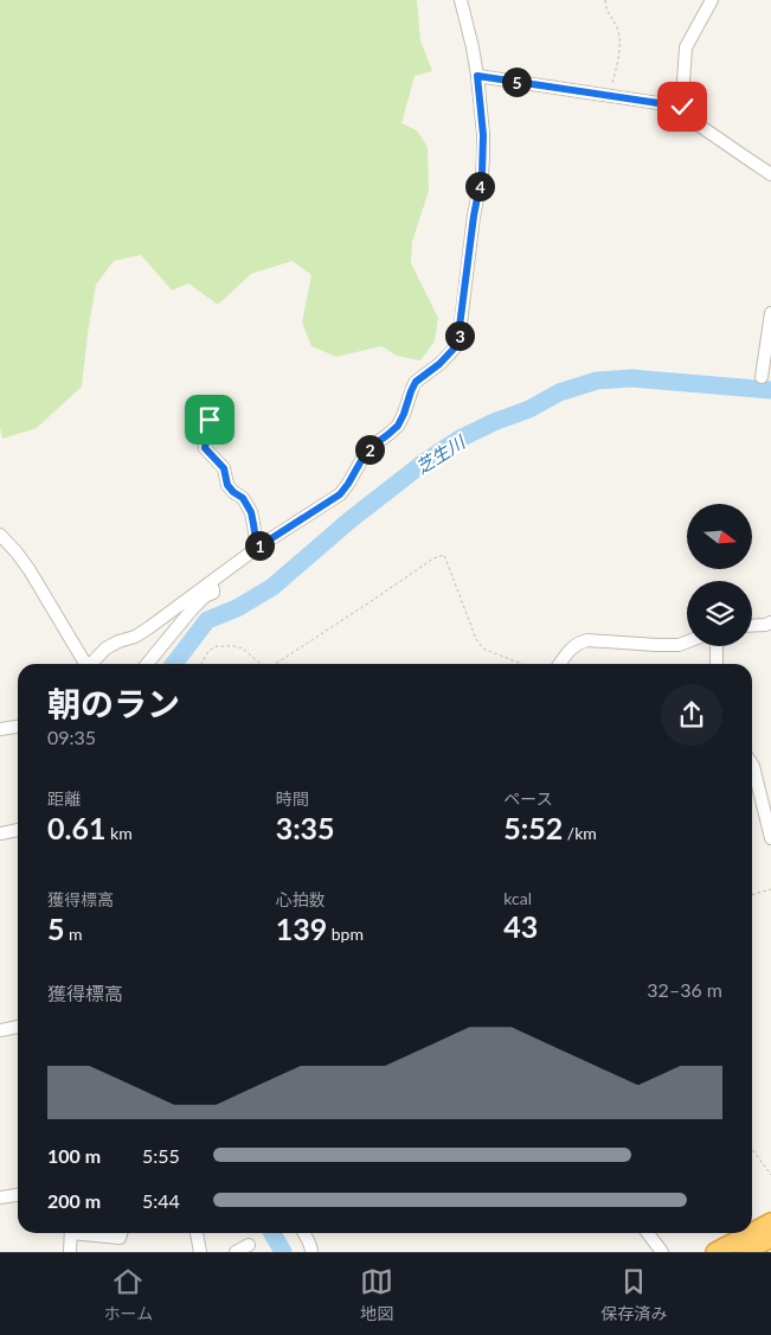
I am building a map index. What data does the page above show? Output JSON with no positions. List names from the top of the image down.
{
  "water": ["芝生川"],
  "north": "right",
  "page": {
    "pins": [
      "5",
      "4",
      "3",
      "2",
      "1"
    ],
    "heading": ["朝のラン", "09:35"],
    "stats": [
      ["距離", "0.61 km"],
      ["時間", "3:35"],
      ["ペース", "5:52 /km"],
      ["獲得標高", "5 m"],
      ["心拍数", "139 bpm"],
      ["kcal", "43"]
    ],
    "chart": ["獲得標高", "32–36 m"],
    "list": [
      {
        "name": "100 m",
        "note": "5:55"
      },
      {
        "name": "200 m",
        "note": "5:44"
      }
    ],
    "tabs": ["ホーム", "地図", "保存済み"]
  }
}
